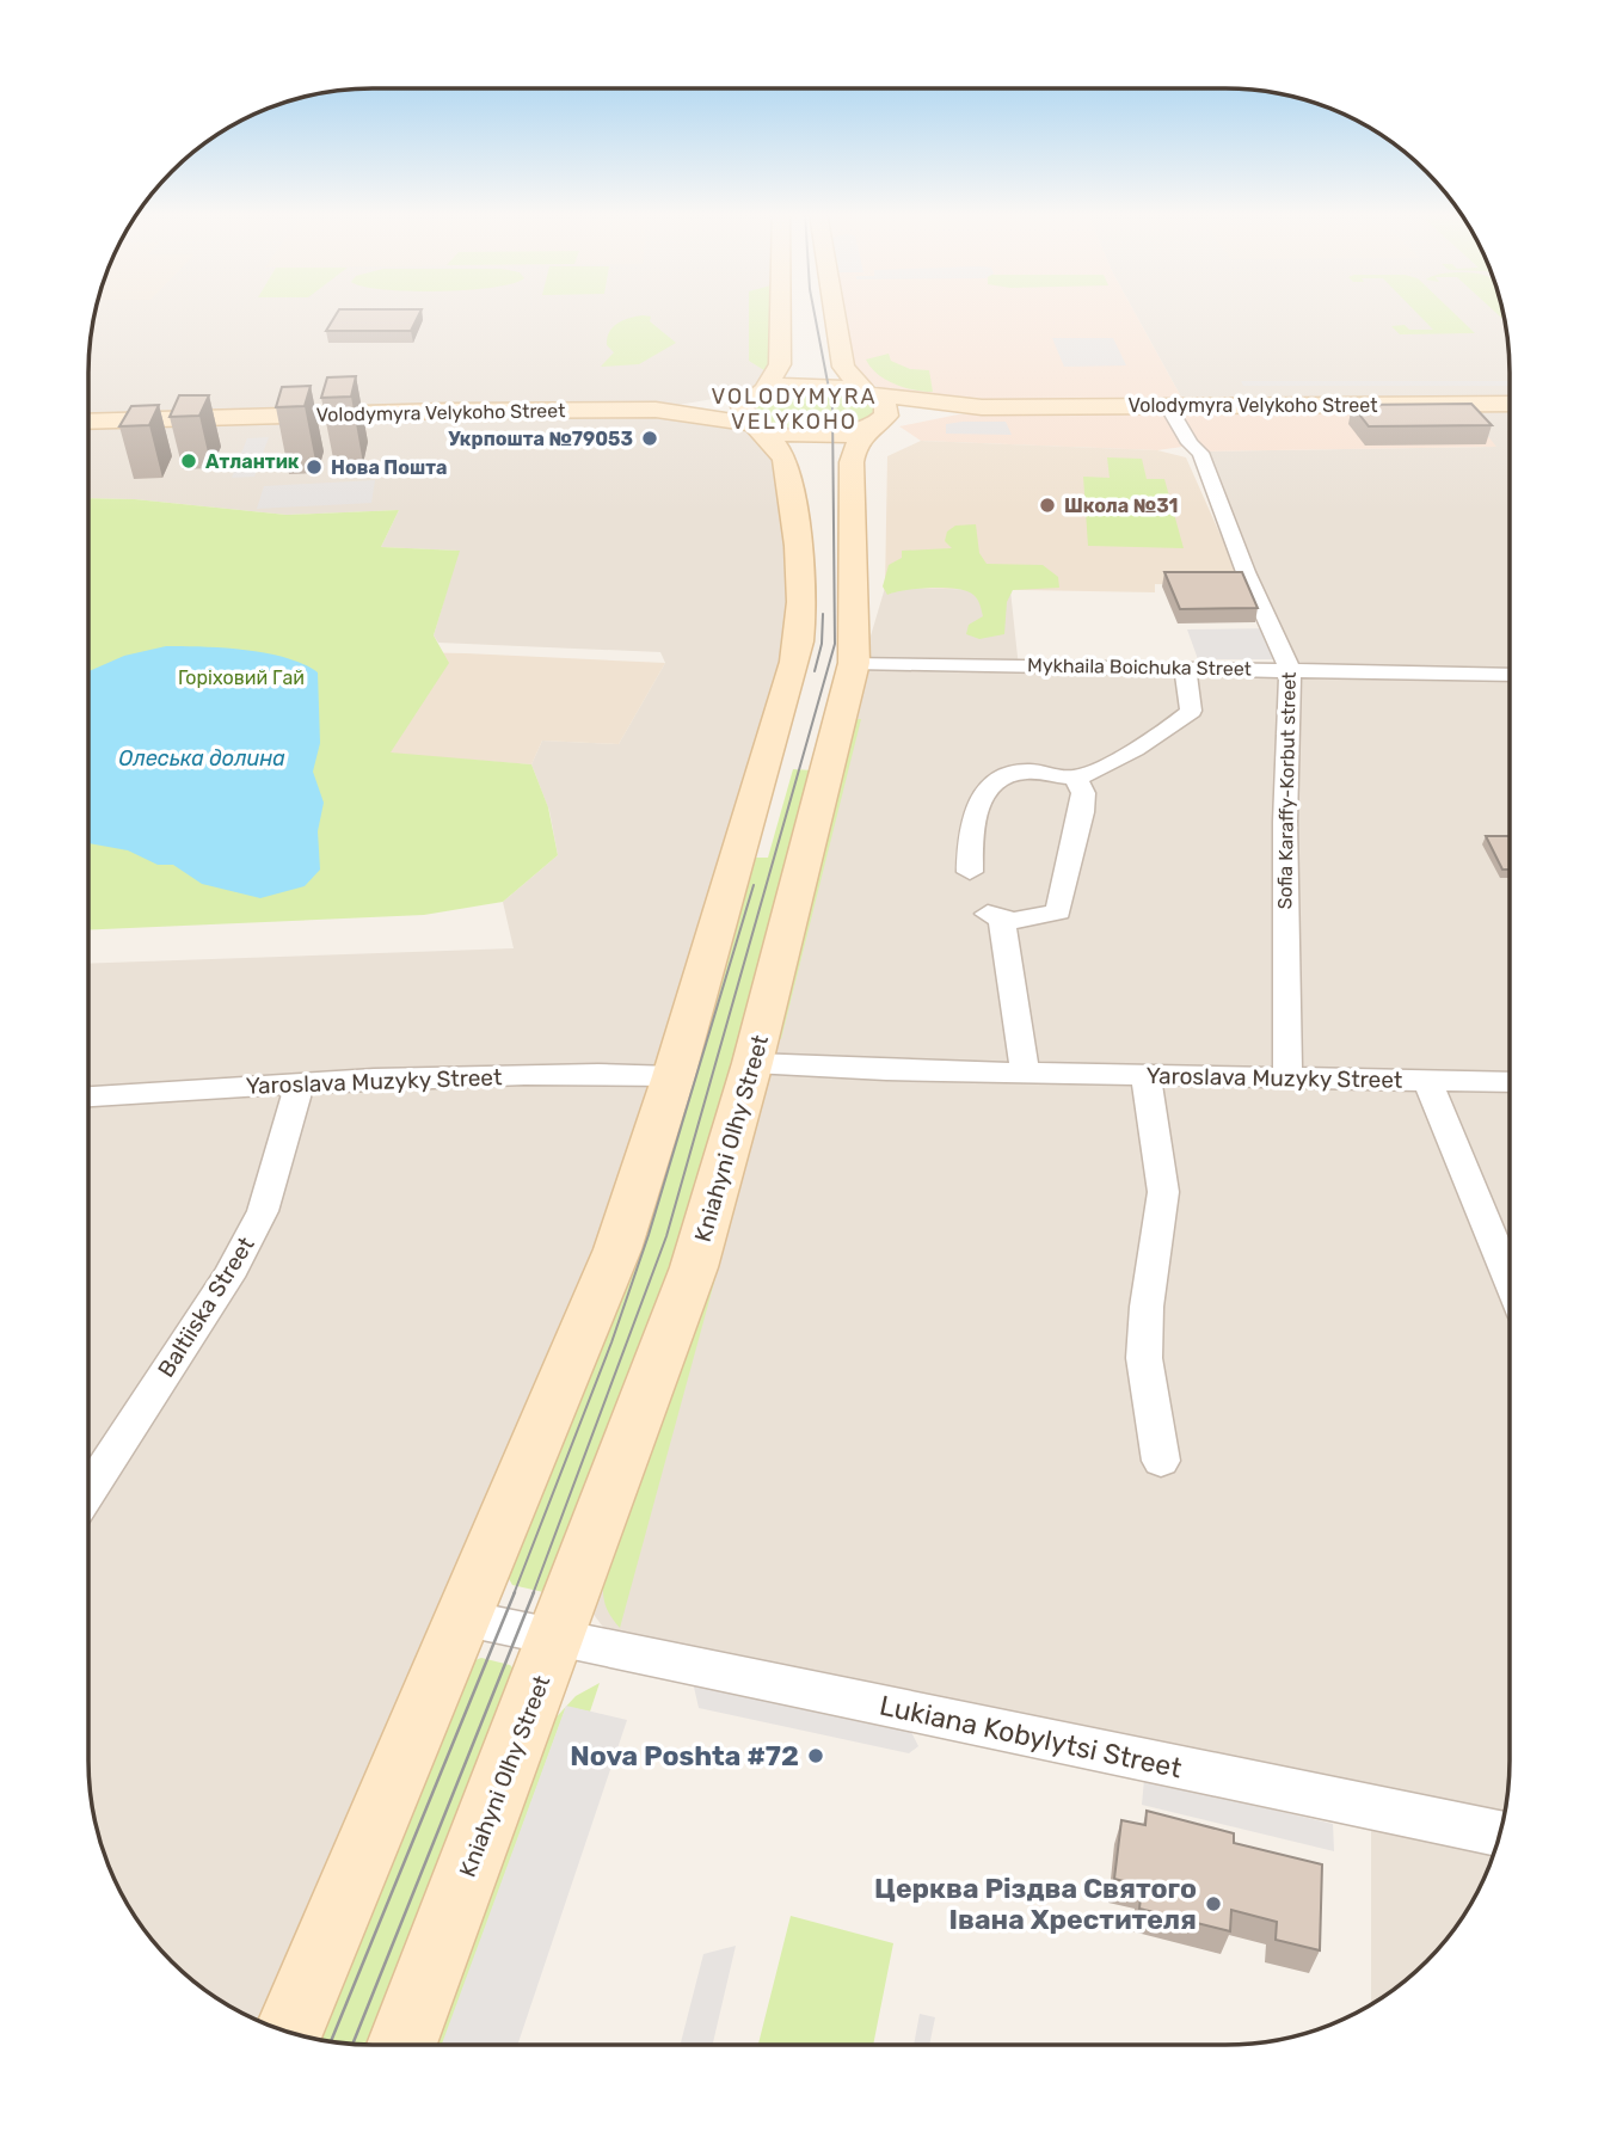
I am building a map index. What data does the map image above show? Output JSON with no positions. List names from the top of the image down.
{
  "streets": {
    "main road": ["Volodymyra Velykoho Street", "Kniahyni Olhy Street"],
    "street": [
      "Mykhaila Boichuka Street",
      "Sofia Karaffy-Korbut street",
      "Yaroslava Muzyky Street",
      "Baltiiska Street",
      "Lukiana Kobylytsi Street"
    ]
  },
  "crossings": [
    ["Volodymyra Velykoho Street", "Sofia Karaffy-Korbut street"],
    ["Volodymyra Velykoho Street", "Kniahyni Olhy Street"],
    ["Mykhaila Boichuka Street", "Sofia Karaffy-Korbut street"],
    ["Mykhaila Boichuka Street", "Kniahyni Olhy Street"],
    ["Sofia Karaffy-Korbut street", "Yaroslava Muzyky Street"],
    ["Yaroslava Muzyky Street", "Kniahyni Olhy Street"],
    ["Yaroslava Muzyky Street", "Baltiiska Street"],
    ["Kniahyni Olhy Street", "Lukiana Kobylytsi Street"]
  ],
  "districts": ["VOLODYMYRA VELYKOHO"],
  "water": ["Олеська долина"],
  "parks": ["Горіховий Гай"],
  "places": [
    "Укрпошта №79053",
    "Атлантик",
    "Нова Пошта",
    "Школа №31",
    "Nova Poshta #72",
    "Церква Різдва Святого Івана Хрестителя"
  ]
}
